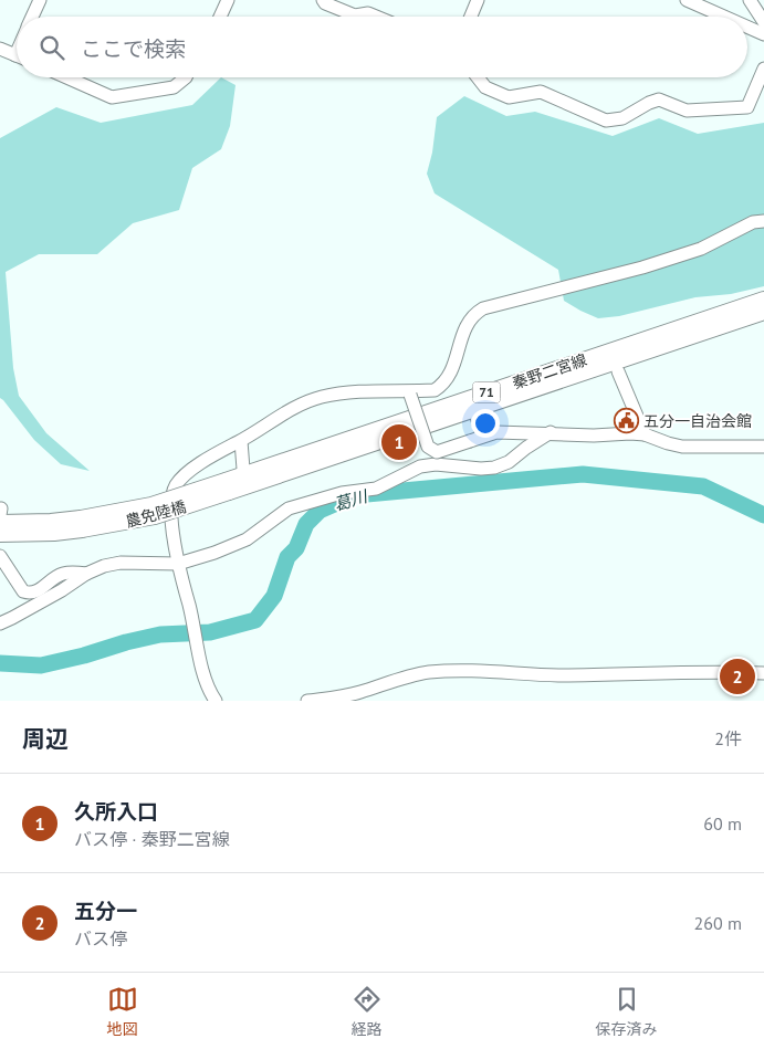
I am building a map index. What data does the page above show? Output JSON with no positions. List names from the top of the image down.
{
  "streets": {
    "main road": ["秦野二宮線", "71", "農免陸橋"]
  },
  "crossings": [
    ["秦野二宮線", "71"],
    ["秦野二宮線", "農免陸橋"],
    ["71", "農免陸橋"]
  ],
  "water": ["葛川"],
  "places": {
    "public building": ["五分一自治会館"]
  },
  "page": {
    "search": "ここで検索",
    "pins": ["1", "2"],
    "heading": ["周辺", "2件"],
    "list": [
      {
        "mark": "1",
        "name": "久所入口",
        "note": "バス停 · 秦野二宮線",
        "value": "60 m"
      },
      {
        "mark": "2",
        "name": "五分一",
        "note": "バス停",
        "value": "260 m"
      }
    ],
    "nav": ["地図", "経路", "保存済み"]
  }
}
